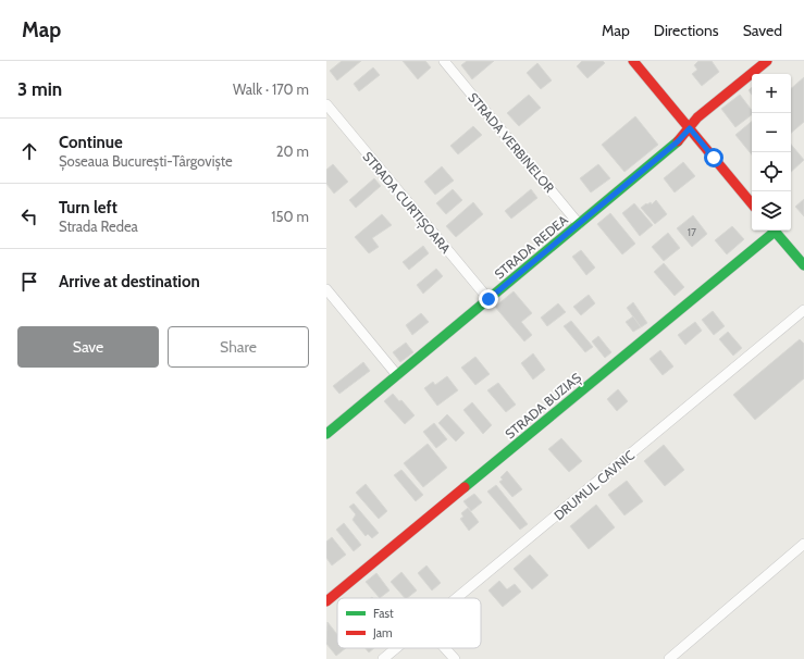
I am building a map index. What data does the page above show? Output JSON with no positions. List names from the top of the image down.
{
  "streets": {
    "street": [
      "STRADA VERBINELOR",
      "STRADA CURTIȘOARA",
      "STRADA REDEA",
      "STRADA BUZIAȘ",
      "DRUMUL CAVNIC"
    ]
  },
  "crossings": [
    ["STRADA VERBINELOR", "STRADA REDEA"],
    ["STRADA CURTIȘOARA", "STRADA REDEA"]
  ],
  "house_numbers": ["17"],
  "legend": ["Fast", "Jam"],
  "page": {
    "header": "Map",
    "nav": ["Map", "Directions", "Saved"],
    "heading": ["3 min", "Walk · 170 m"],
    "map_buttons": ["+", "−"],
    "list": [
      ["Continue", "Șoseaua București-Târgoviște", "20 m"],
      ["Turn left", "Strada Redea", "150 m"],
      "Arrive at destination"
    ],
    "buttons": ["Save", "Share"]
  }
}
